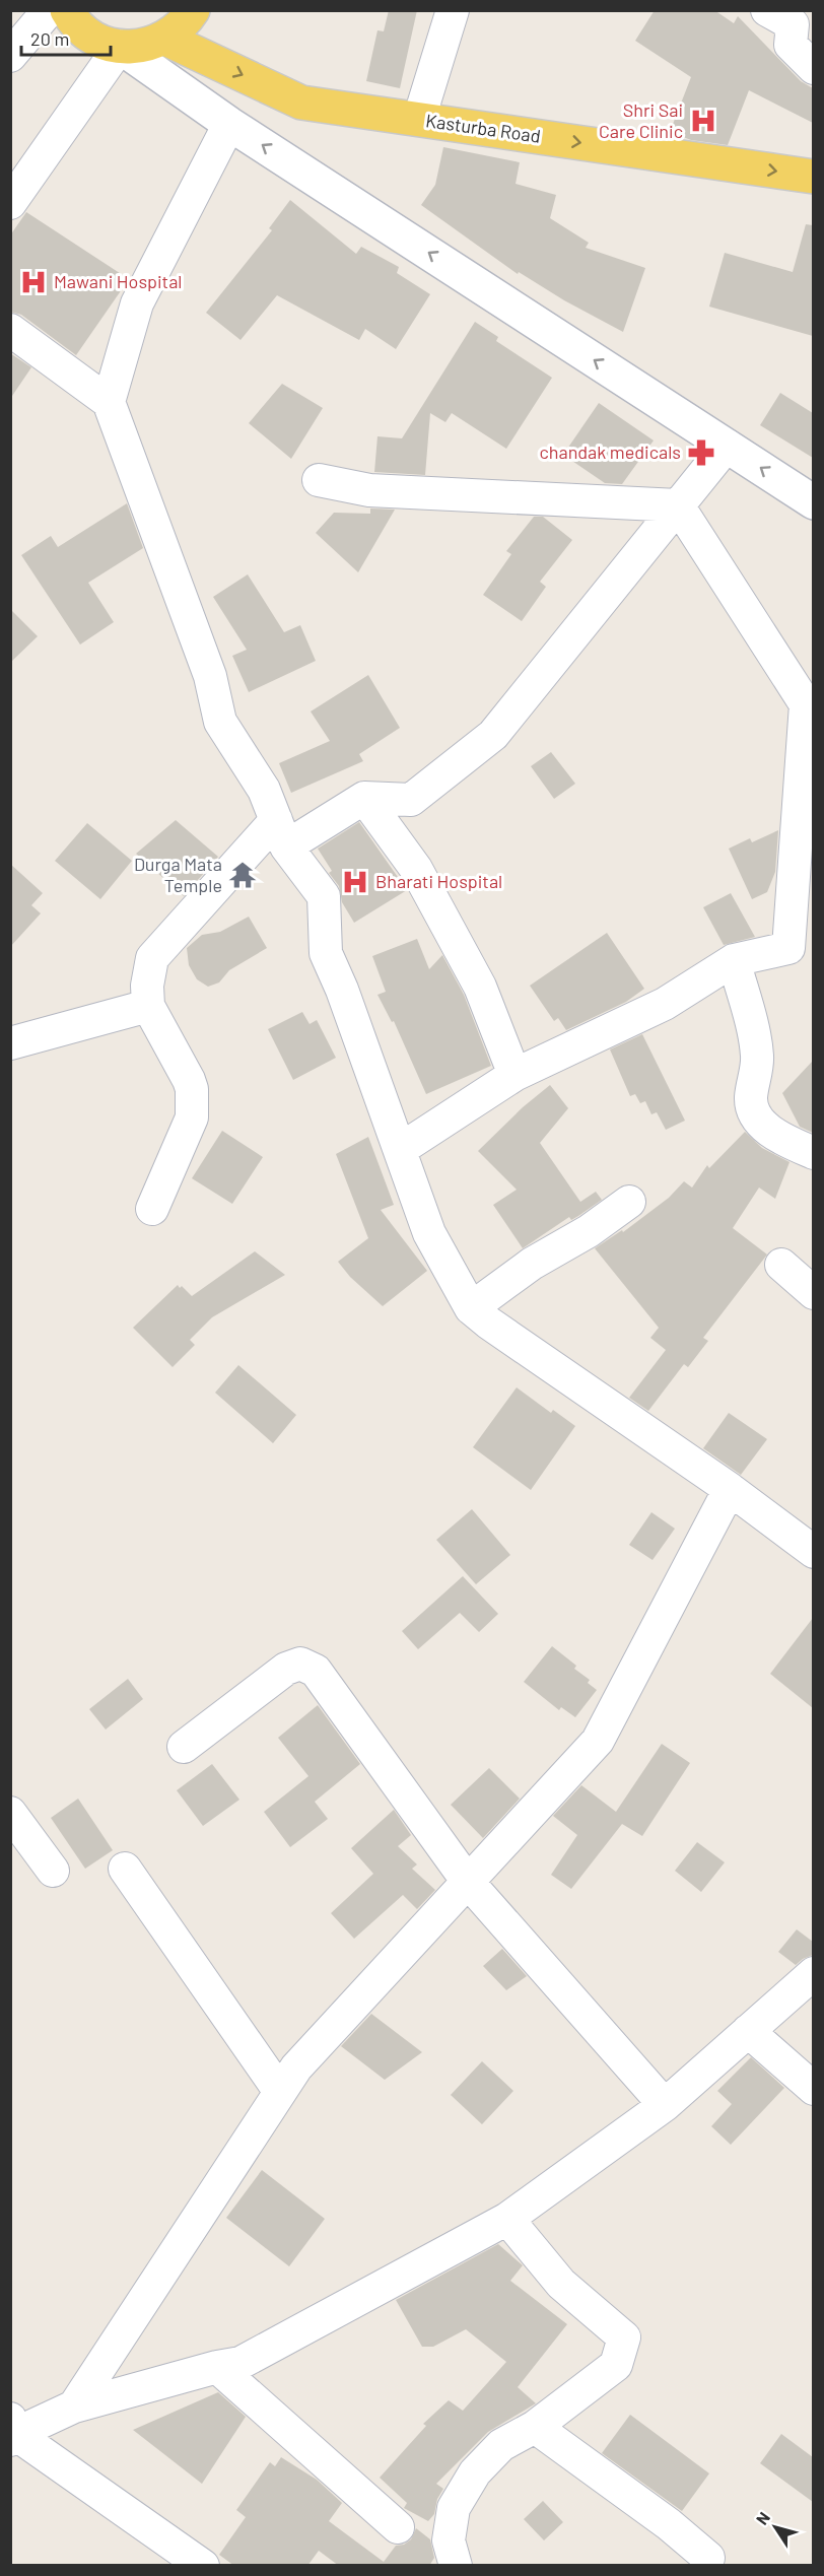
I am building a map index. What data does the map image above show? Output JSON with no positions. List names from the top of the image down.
{
  "streets": {
    "main road": ["Kasturba Road"]
  },
  "places": {
    "hospital": ["Shri Sai Care Clinic", "Mawani Hospital", "Bharati Hospital"],
    "pharmacy": ["chandak medicals"],
    "temple": ["Durga Mata Temple"]
  },
  "scale_bar": "20 m",
  "north": "top left"
}
